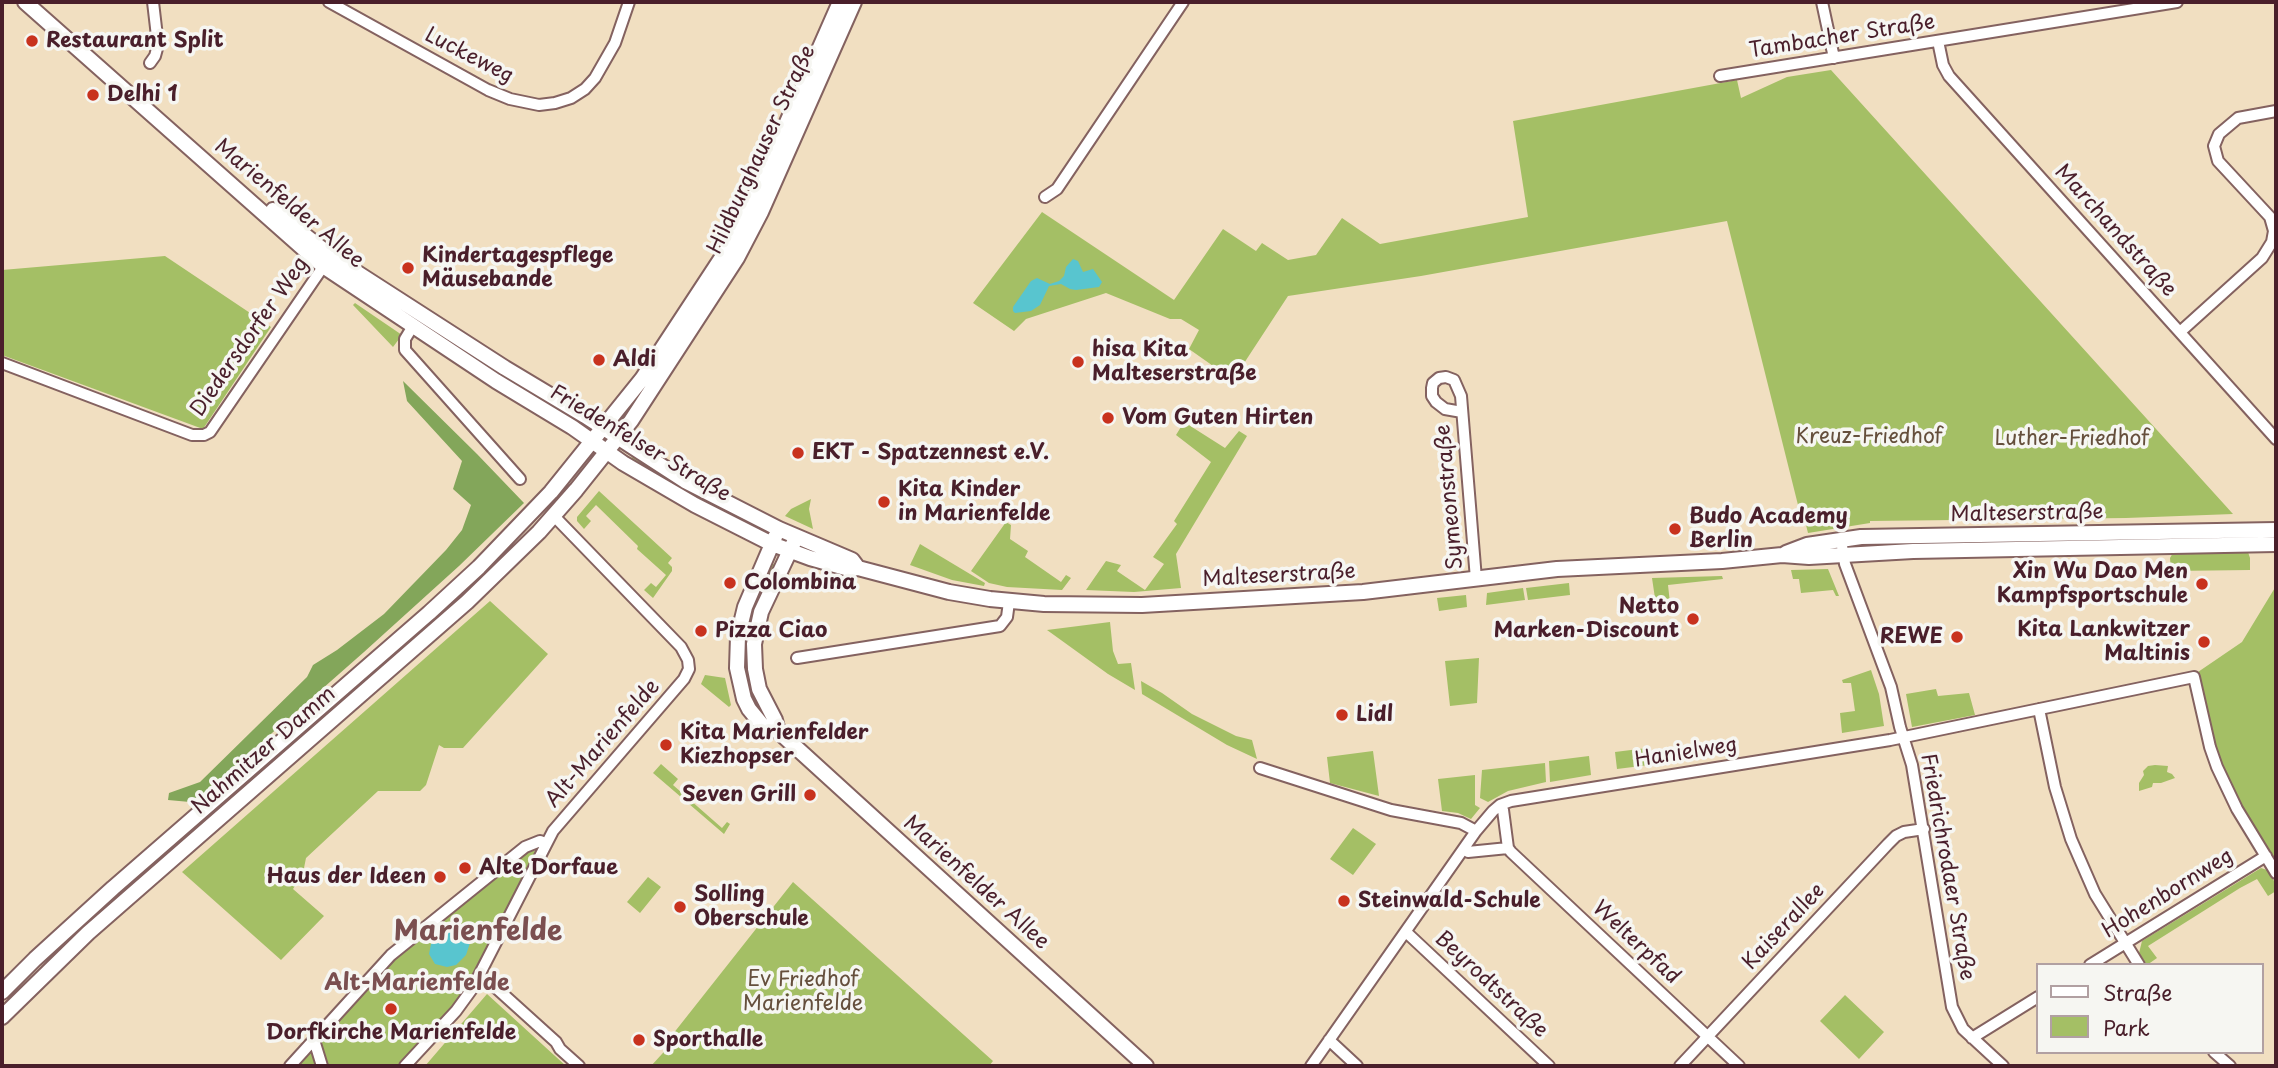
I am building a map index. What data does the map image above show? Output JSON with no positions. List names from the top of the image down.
{
  "streets": {
    "main road": [
      "Hildburghauser Straße",
      "Marienfelder Allee",
      "Friedenfelser Straße",
      "Malteserstraße",
      "Nahmitzer Damm"
    ],
    "street": [
      "Tambacher Straße",
      "Luckeweg",
      "Marchandstraße",
      "Diedersdorfer Weg",
      "Symeonstraße",
      "Alt-Marienfelde",
      "Hanielweg",
      "Friedrichrodaer Straße",
      "Hohenbornweg",
      "Kaiserallee",
      "Welterpfad",
      "Beyrodtstraße"
    ]
  },
  "crossings": [
    ["Tambacher Straße", "Marchandstraße"],
    ["Hildburghauser Straße", "Friedenfelser Straße"],
    ["Hildburghauser Straße", "Alt-Marienfelde"],
    ["Hildburghauser Straße", "Nahmitzer Damm"],
    ["Marienfelder Allee", "Diedersdorfer Weg"],
    ["Marienfelder Allee", "Friedenfelser Straße"],
    ["Friedenfelser Straße", "Malteserstraße"],
    ["Symeonstraße", "Malteserstraße"],
    ["Malteserstraße", "Friedrichrodaer Straße"],
    ["Alt-Marienfelde", "Nahmitzer Damm"],
    ["Hanielweg", "Friedrichrodaer Straße"],
    ["Hanielweg", "Hohenbornweg"],
    ["Friedrichrodaer Straße", "Kaiserallee"],
    ["Kaiserallee", "Welterpfad"]
  ],
  "districts": ["Marienfelde", "Alt-Marienfelde"],
  "parks": ["Kreuz-Friedhof", "Luther-Friedhof", "Ev Friedhof Marienfelde"],
  "places": [
    "Restaurant Split",
    "Delhi 1",
    "Kindertagespflege Mäusebande",
    "Aldi",
    "hisa Kita Malteserstraße",
    "Vom Guten Hirten",
    "EKT - Spatzennest e.V.",
    "Kita Kinder in Marienfelde",
    "Budo Academy Berlin",
    "Colombina",
    "Xin Wu Dao Men Kampfsportschule",
    "Netto Marken-Discount",
    "Pizza Ciao",
    "REWE",
    "Kita Lankwitzer Maltinis",
    "Lidl",
    "Kita Marienfelder Kiezhopser",
    "Seven Grill",
    "Alte Dorfaue",
    "Haus der Ideen",
    "Steinwald-Schule",
    "Solling Oberschule",
    "Dorfkirche Marienfelde",
    "Sporthalle"
  ],
  "legend": ["Straße", "Park"]
}
